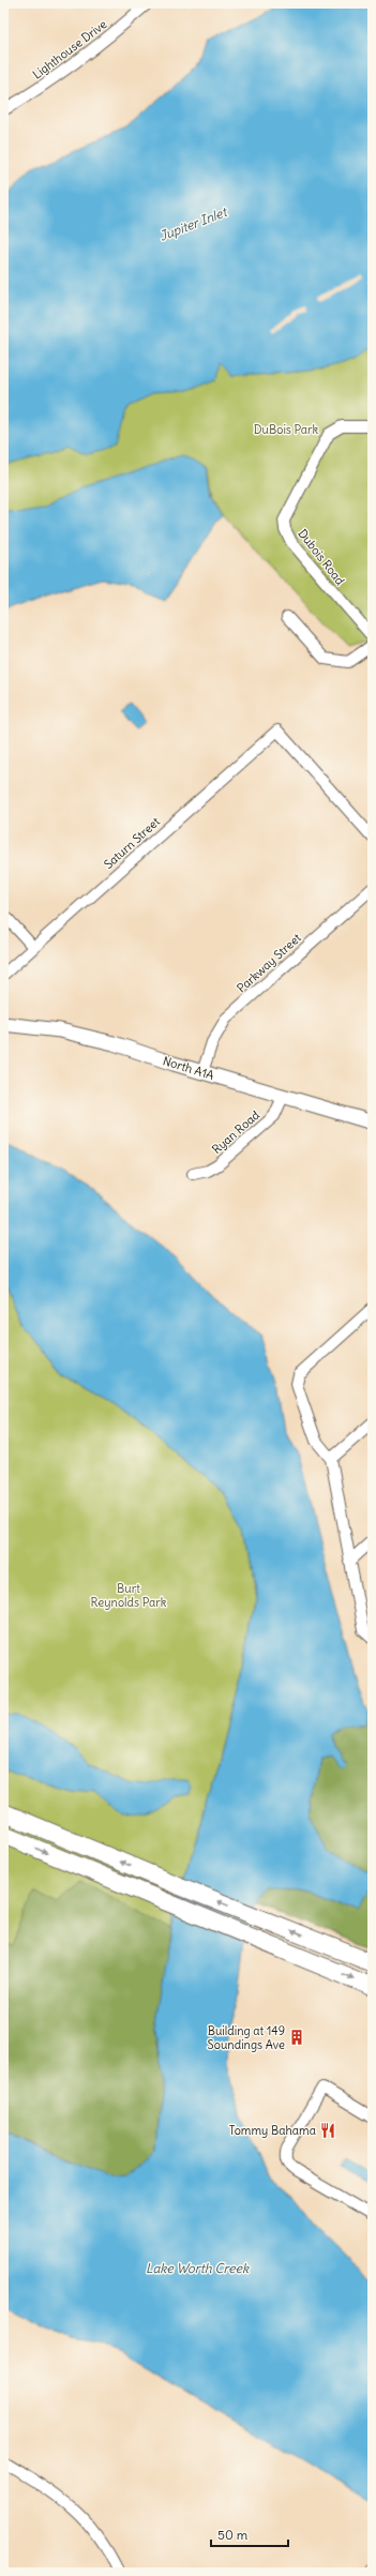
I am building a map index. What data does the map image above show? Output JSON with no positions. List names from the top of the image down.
{
  "streets": {
    "street": [
      "Lighthouse Drive",
      "Dubois Road",
      "Saturn Street",
      "Parkway Street",
      "North A1A",
      "Ryan Road"
    ]
  },
  "crossings": [
    ["Parkway Street", "North A1A"],
    ["North A1A", "Ryan Road"]
  ],
  "water": ["Jupiter Inlet", "Lake Worth Creek"],
  "parks": ["DuBois Park", "Burt Reynolds Park"],
  "places": {
    "building": ["Building at 149 Soundings Ave"],
    "restaurant": ["Tommy Bahama"]
  },
  "scale_bar": "50 m"
}
